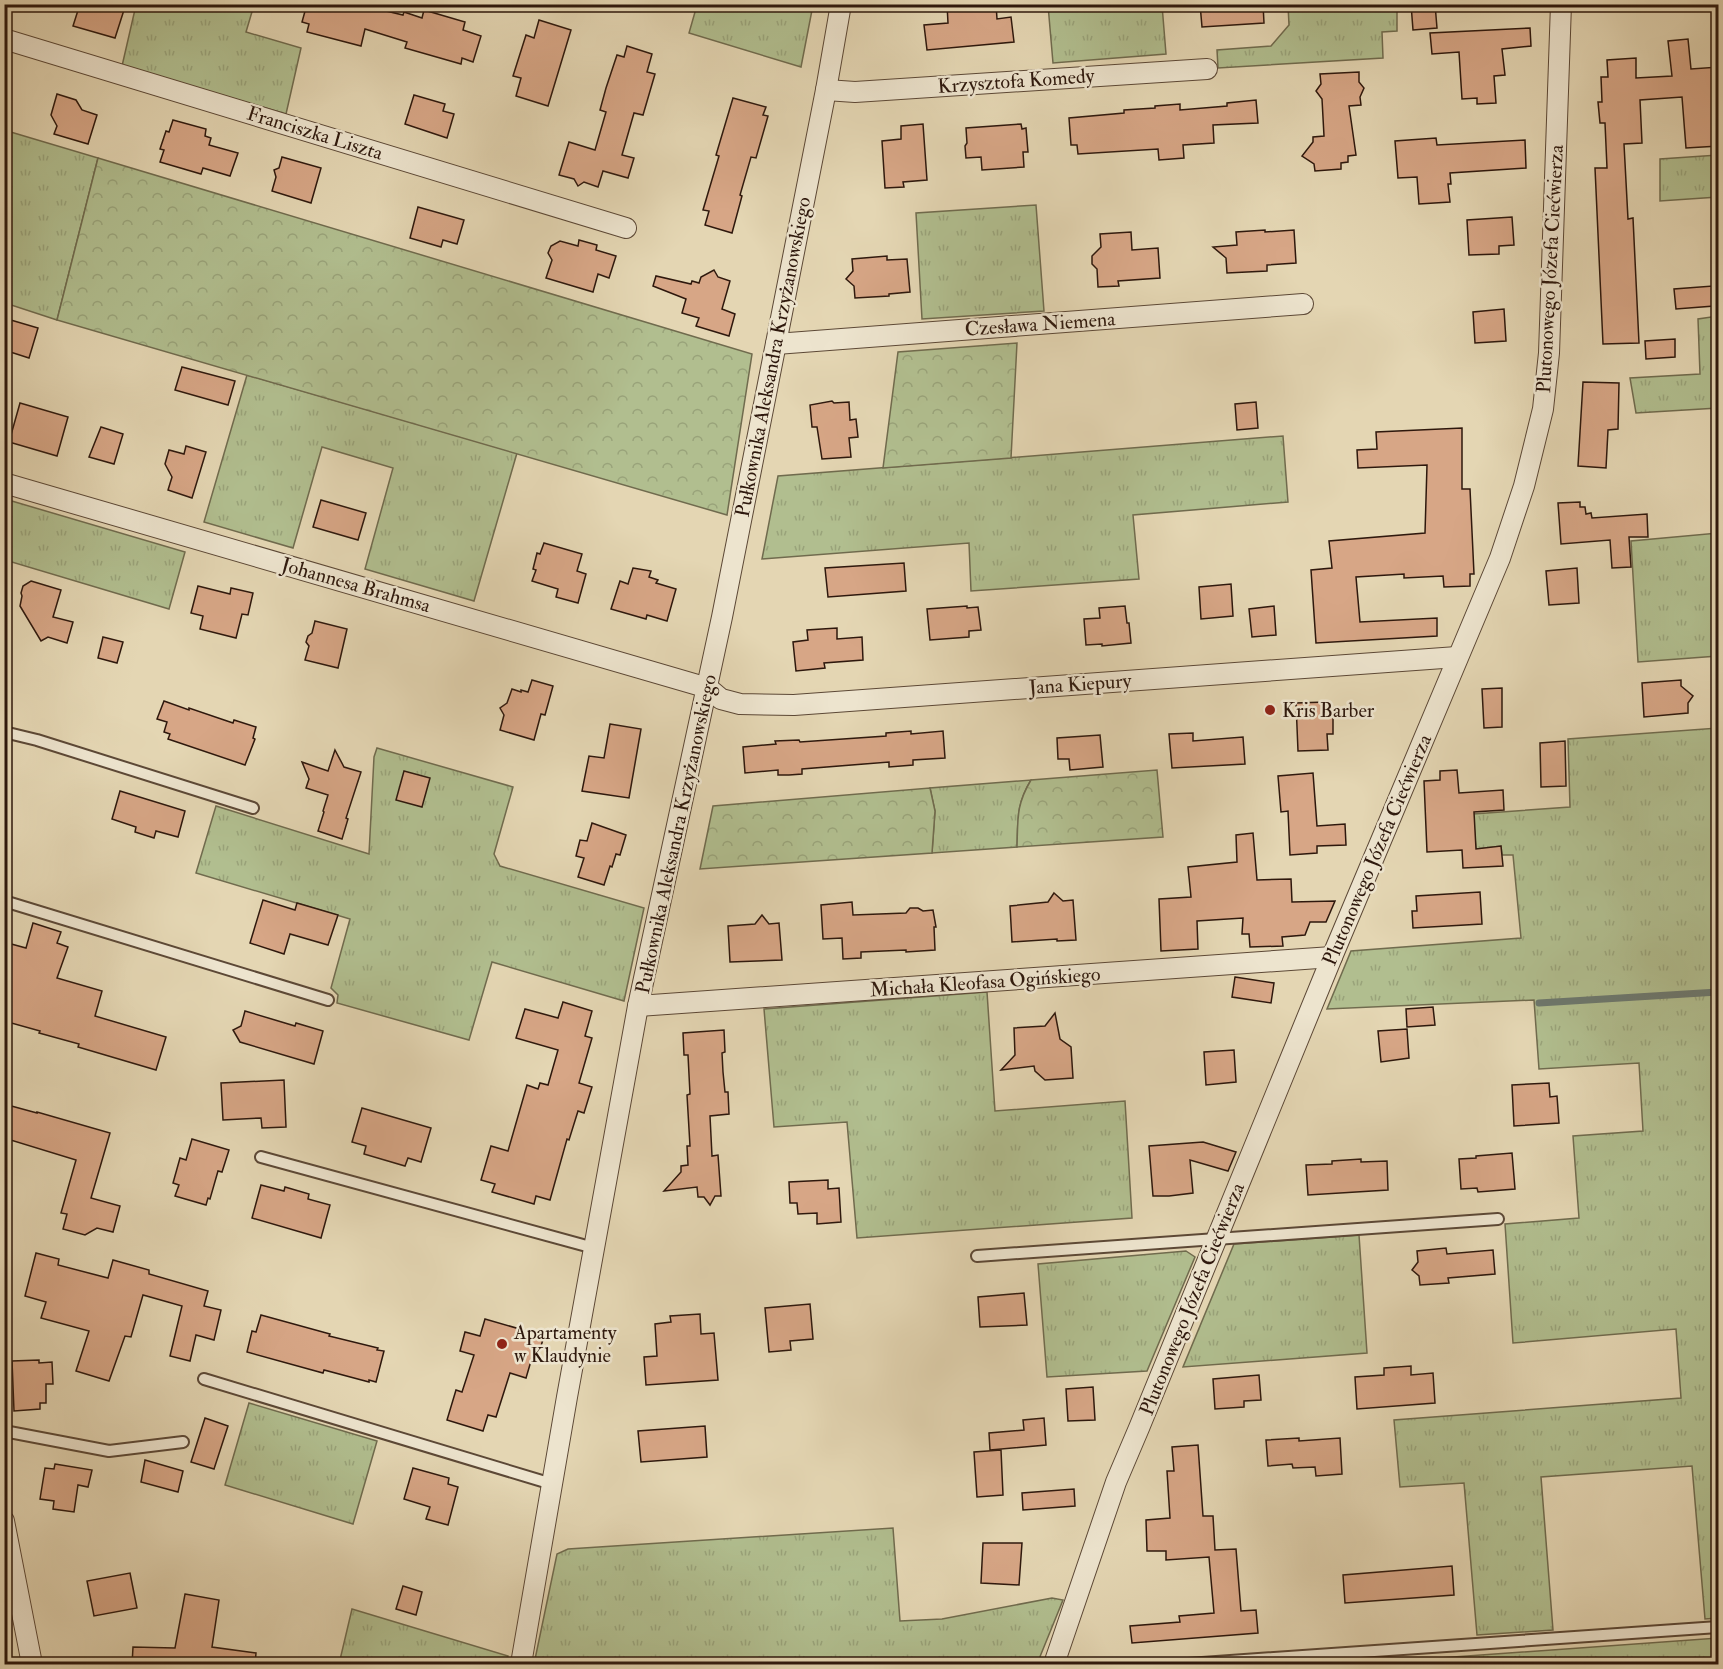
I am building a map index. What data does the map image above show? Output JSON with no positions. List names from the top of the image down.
{
  "streets": {
    "street": [
      "Krzysztofa Komedy",
      "Franciszka Liszta",
      "Plutonowego Józefa Ciećwierza",
      "Czesława Niemena",
      "Pułkownika Aleksandra Krzyżanowskiego",
      "Johannesa Brahmsa",
      "Jana Kiepury",
      "Michała Kleofasa Ogińskiego"
    ]
  },
  "crossings": [
    ["Krzysztofa Komedy", "Pułkownika Aleksandra Krzyżanowskiego"],
    ["Plutonowego Józefa Ciećwierza", "Jana Kiepury"],
    ["Plutonowego Józefa Ciećwierza", "Michała Kleofasa Ogińskiego"],
    ["Czesława Niemena", "Pułkownika Aleksandra Krzyżanowskiego"],
    ["Pułkownika Aleksandra Krzyżanowskiego", "Johannesa Brahmsa"],
    ["Pułkownika Aleksandra Krzyżanowskiego", "Jana Kiepury"],
    ["Pułkownika Aleksandra Krzyżanowskiego", "Michała Kleofasa Ogińskiego"],
    ["Johannesa Brahmsa", "Jana Kiepury"]
  ],
  "places": ["Kris Barber", "Apartamenty w Klaudynie"]
}
